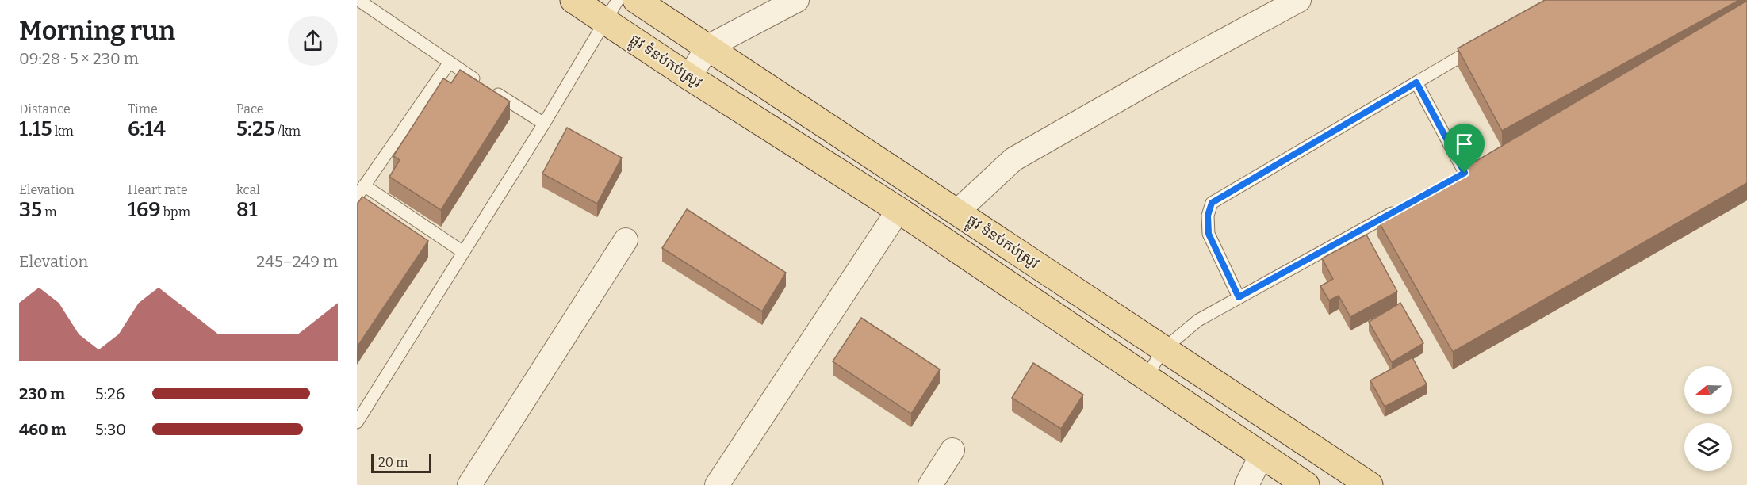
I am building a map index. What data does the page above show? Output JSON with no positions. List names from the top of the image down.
{
  "streets": {
    "main road": ["ផ្លូវ ទំនប់កប់ស្រូវ"]
  },
  "scale_bar": "20 m",
  "north": "left",
  "page": {
    "heading": ["Morning run", "09:28 · 5 × 230 m"],
    "stats": [
      ["Distance", "1.15 km"],
      ["Time", "6:14"],
      ["Pace", "5:25 /km"],
      ["Elevation", "35 m"],
      ["Heart rate", "169 bpm"],
      ["kcal", "81"]
    ],
    "chart": ["Elevation", "245–249 m"],
    "list": [
      {
        "name": "230 m",
        "note": "5:26"
      },
      {
        "name": "460 m",
        "note": "5:30"
      }
    ],
    "scale": "20 m"
  }
}
